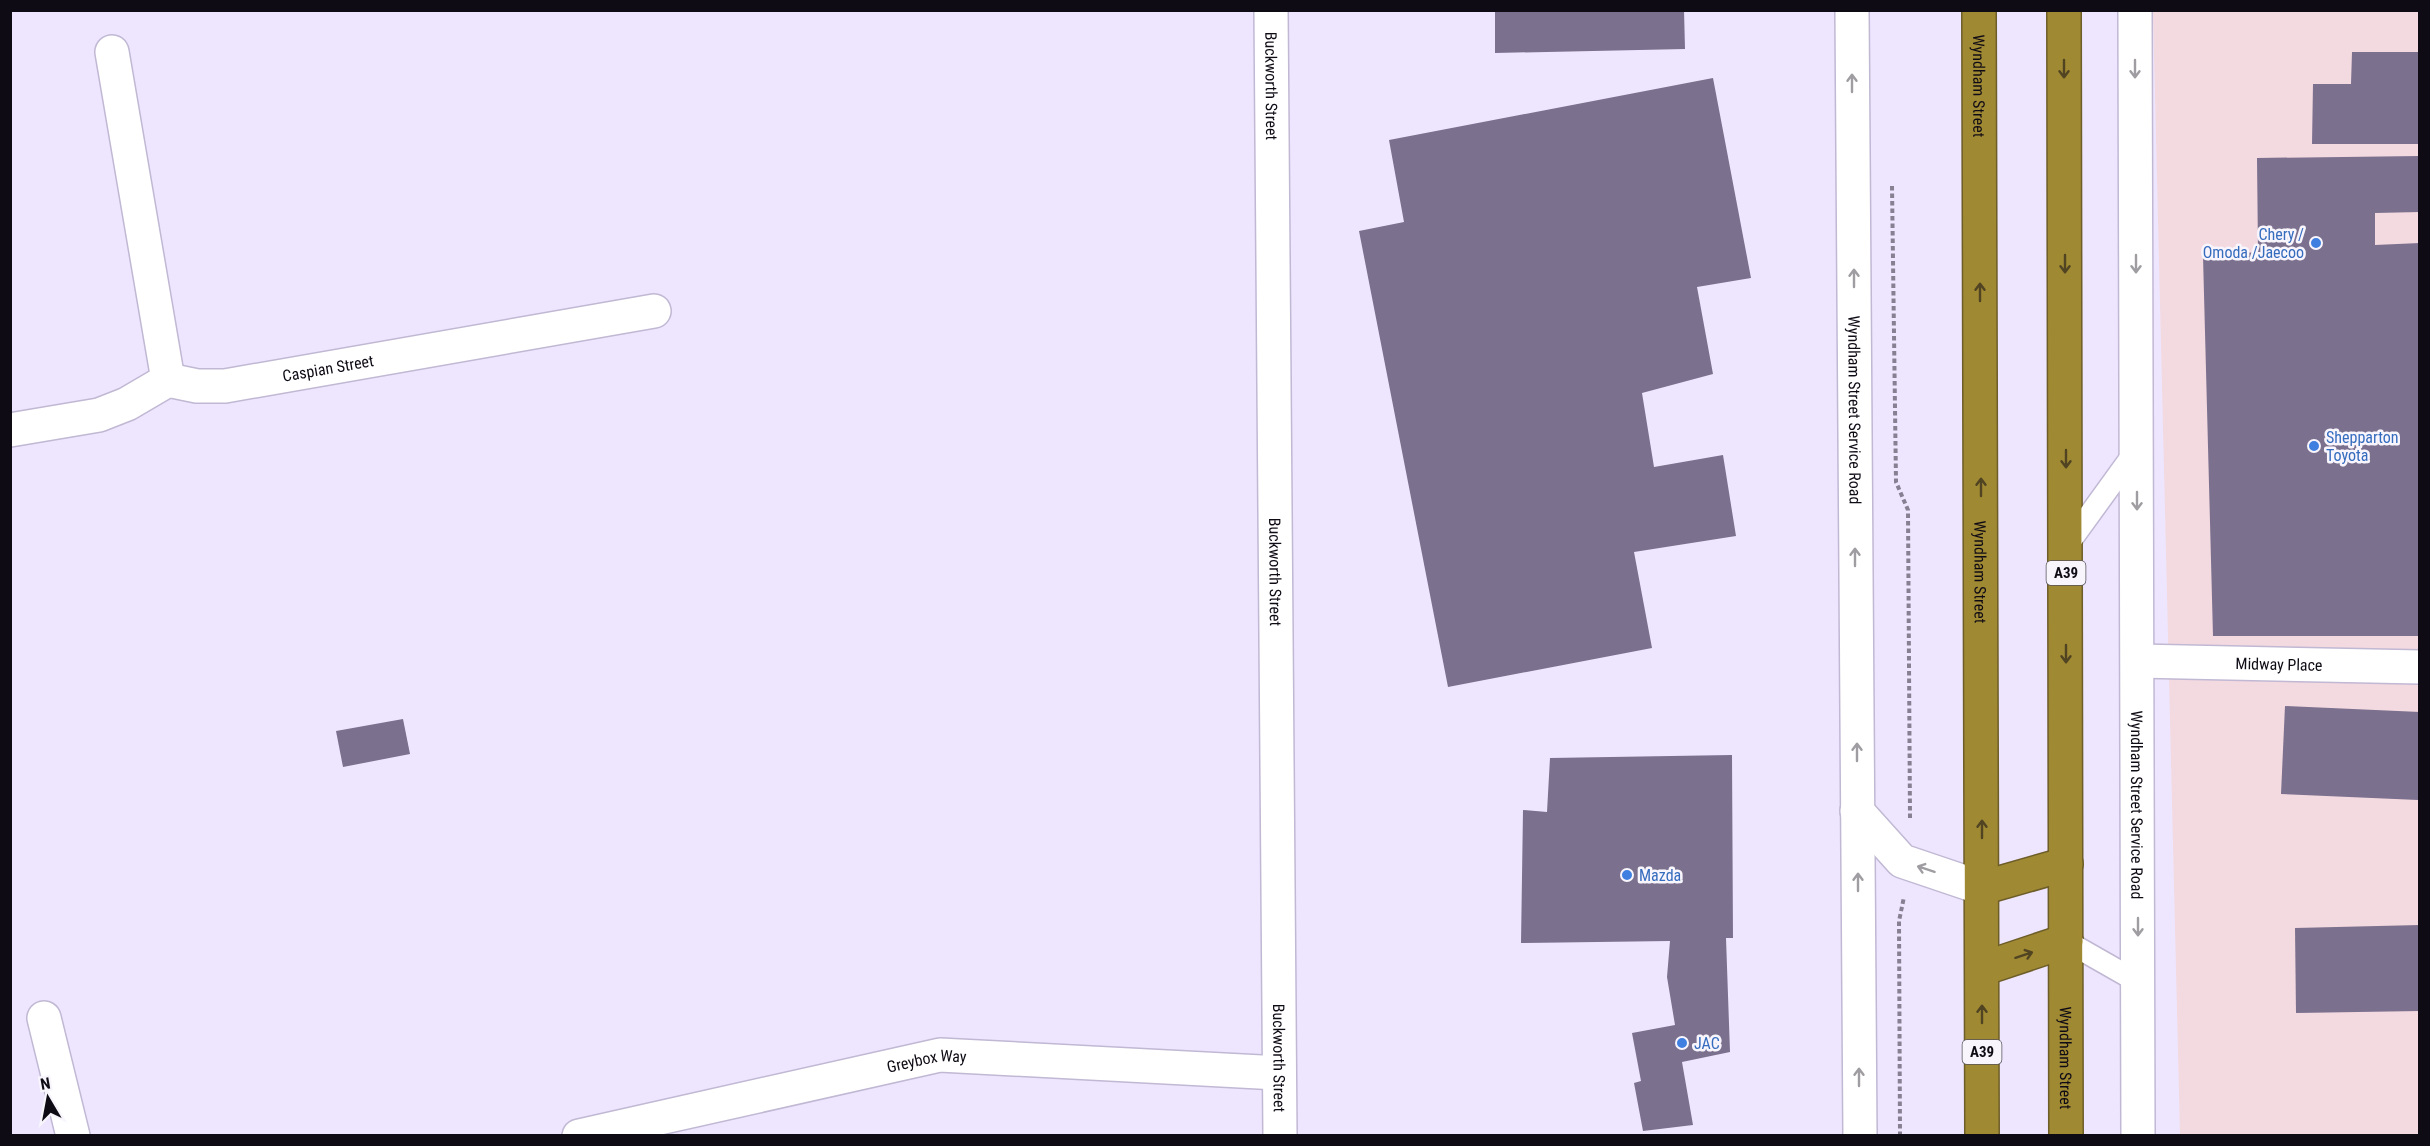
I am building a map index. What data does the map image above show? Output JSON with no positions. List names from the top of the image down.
{
  "streets": {
    "highway": ["Wyndham Street", "A39"],
    "street": [
      "Buckworth Street",
      "Caspian Street",
      "Wyndham Street Service Road",
      "Midway Place",
      "Greybox Way"
    ]
  },
  "crossings": [
    ["Buckworth Street", "Greybox Way"],
    ["Wyndham Street Service Road", "Midway Place"]
  ],
  "places": [
    "Chery / Omoda /Jaecoo",
    "Shepparton Toyota",
    "Mazda",
    "JAC"
  ],
  "north": "top"
}
